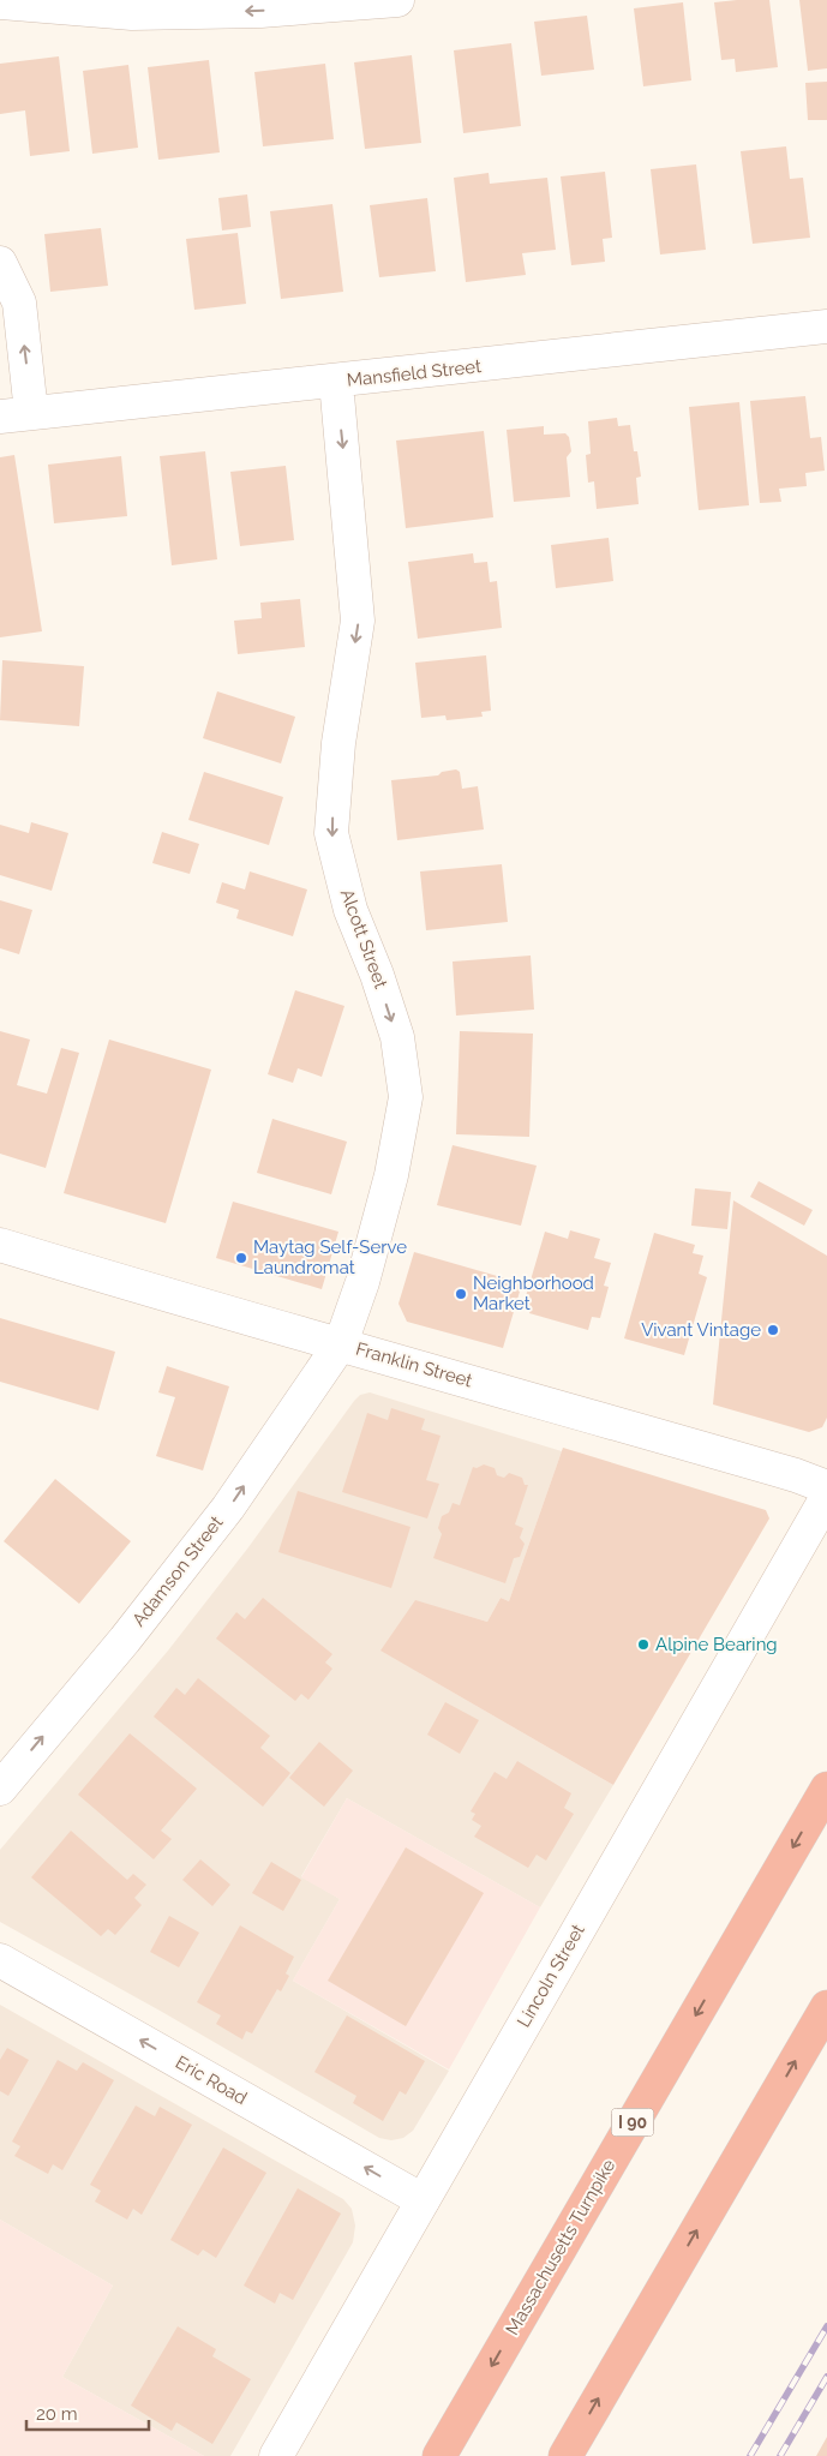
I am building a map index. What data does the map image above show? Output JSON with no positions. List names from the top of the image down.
{
  "streets": {
    "highway": ["I 90", "Massachusetts Turnpike"],
    "street": [
      "Mansfield Street",
      "Alcott Street",
      "Franklin Street",
      "Adamson Street",
      "Lincoln Street",
      "Eric Road"
    ]
  },
  "crossings": [
    ["Mansfield Street", "Alcott Street"],
    ["Alcott Street", "Franklin Street"],
    ["Alcott Street", "Adamson Street"],
    ["Franklin Street", "Adamson Street"],
    ["Lincoln Street", "Eric Road"]
  ],
  "one_way": ["Alcott Street", "Adamson Street", "Eric Road"],
  "places": [
    "Maytag Self-Serve Laundromat",
    "Neighborhood Market",
    "Vivant Vintage",
    "Alpine Bearing"
  ],
  "scale_bar": "20 m"
}
